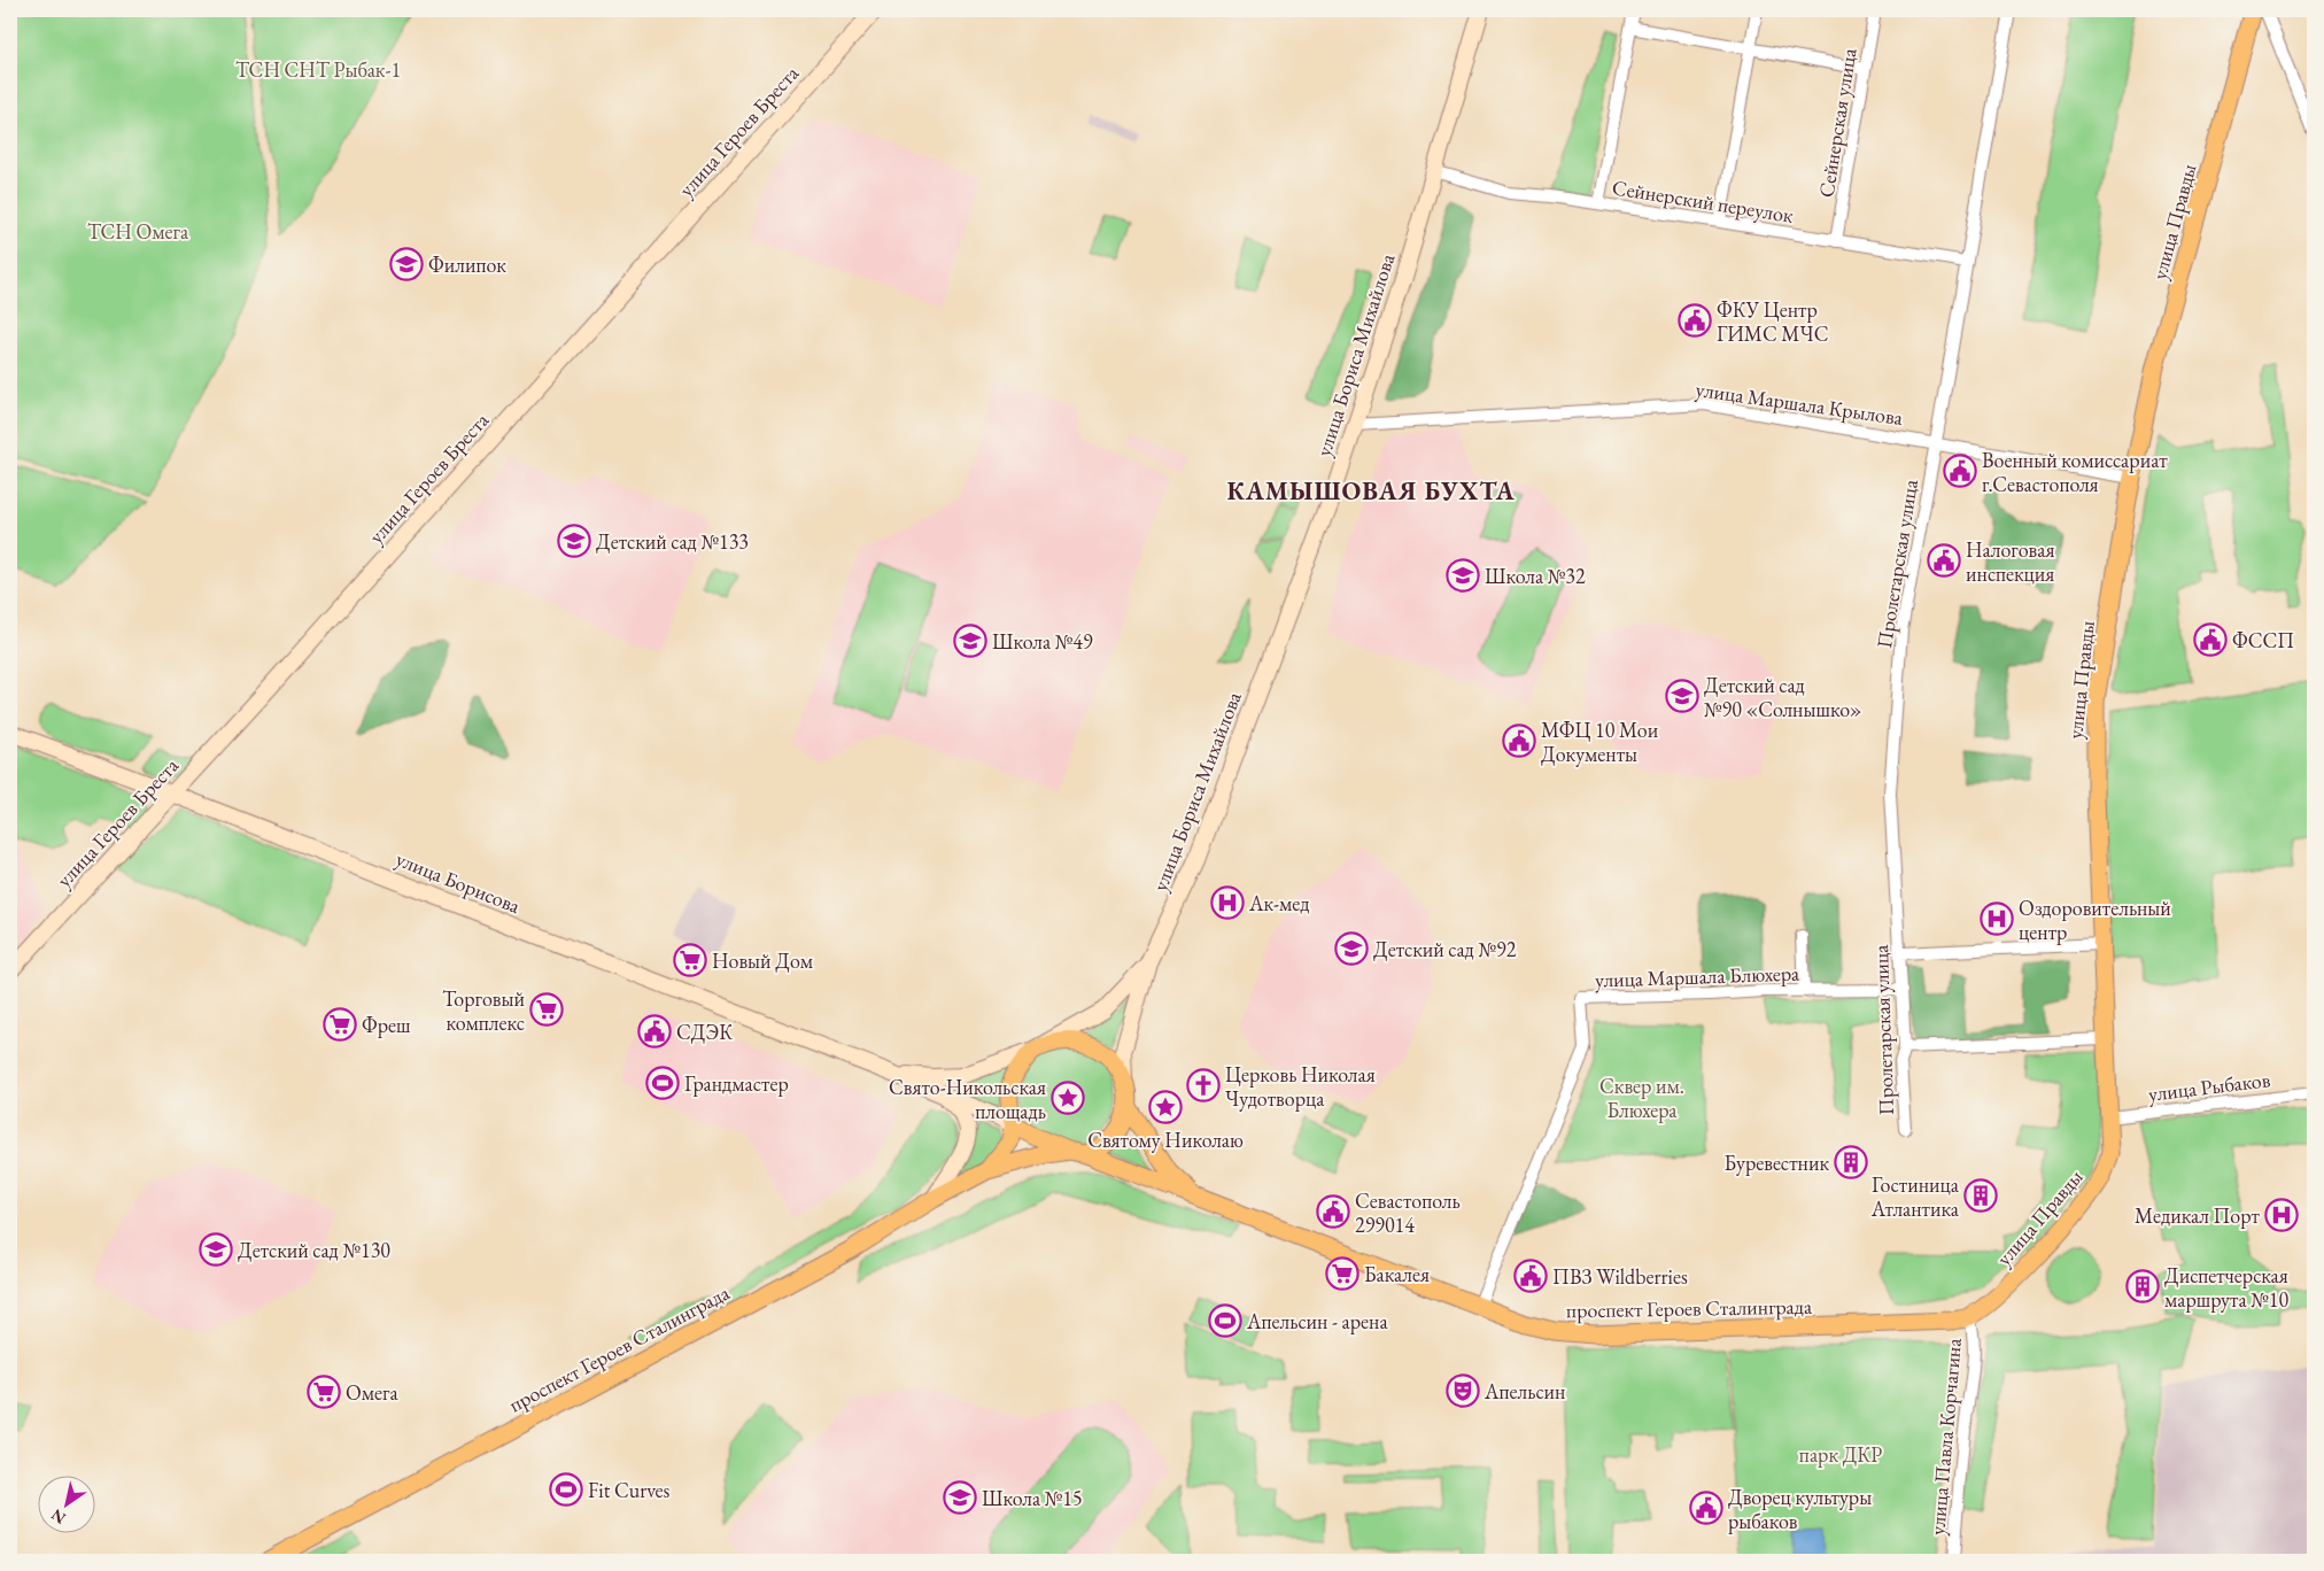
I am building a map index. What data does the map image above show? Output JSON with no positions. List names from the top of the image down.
{
  "streets": {
    "main road": ["улица Правды", "проспект Героев Сталинграда"],
    "street": [
      "Сейнерская улица",
      "улица Героев Бреста",
      "Сейнерский переулок",
      "улица Бориса Михайлова",
      "улица Маршала Крылова",
      "Пролетарская улица",
      "улица Борисова",
      "улица Маршала Блюхера",
      "улица Рыбаков",
      "улица Павла Корчагина"
    ]
  },
  "crossings": [
    ["Сейнерская улица", "Сейнерский переулок"],
    ["улица Героев Бреста", "улица Борисова"],
    ["Сейнерский переулок", "улица Бориса Михайлова"],
    ["Сейнерский переулок", "Пролетарская улица"],
    ["улица Правды", "улица Маршала Крылова"],
    ["улица Правды", "улица Рыбаков"],
    ["улица Правды", "проспект Героев Сталинграда"],
    ["улица Правды", "улица Павла Корчагина"],
    ["улица Бориса Михайлова", "улица Маршала Крылова"],
    ["улица Бориса Михайлова", "улица Борисова"],
    ["улица Бориса Михайлова", "проспект Героев Сталинграда"],
    ["улица Маршала Крылова", "Пролетарская улица"],
    ["Пролетарская улица", "улица Маршала Блюхера"],
    ["улица Борисова", "проспект Героев Сталинграда"],
    ["улица Маршала Блюхера", "проспект Героев Сталинграда"],
    ["проспект Героев Сталинграда", "улица Павла Корчагина"]
  ],
  "districts": ["КАМЫШОВАЯ БУХТА"],
  "parks": [
    "ТСН СНТ Рыбак-1",
    "ТСН Омега",
    "Сквер им. Блюхера",
    "парк ДКР"
  ],
  "places": {
    "school or university": [
      "Филипок",
      "Детский сад №133",
      "Школа №32",
      "Школа №49",
      "Детский сад №90 «Солнышко»",
      "Детский сад №92",
      "Детский сад №130",
      "Школа №15"
    ],
    "public building": [
      "ФКУ Центр ГИМС МЧС",
      "Военный комиссариат г.Севастополя",
      "Налоговая инспекция",
      "ФССП",
      "МФЦ 10 Мои Документы",
      "СДЭК",
      "Севастополь 299014",
      "ПВЗ Wildberries",
      "Дворец культуры рыбаков"
    ],
    "hospital": ["Ак-мед", "Оздоровительный центр", "Медикал Порт"],
    "supermarket": [
      "Новый Дом",
      "Торговый комплекс",
      "Фреш",
      "Бакалея",
      "Омега"
    ],
    "sports": ["Грандмастер", "Апельсин - арена", "Fit Curves"],
    "church": ["Церковь Николая Чудотворца"],
    "place": ["Свято-Никольская площадь", "Святому Николаю"],
    "building": ["Буревестник", "Гостиница Атлантика", "Диспетчерская маршрута №10"],
    "theatre": ["Апельсин"]
  },
  "north": "bottom left"
}
